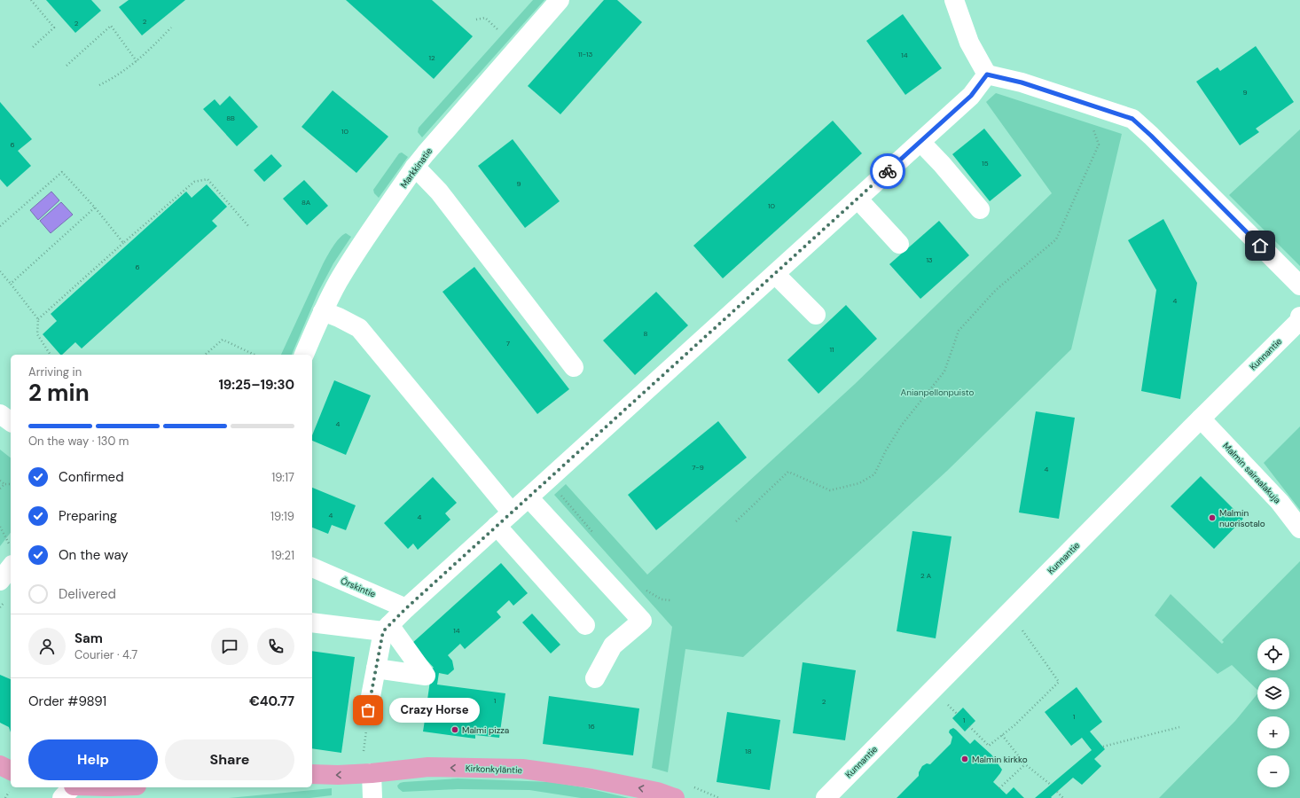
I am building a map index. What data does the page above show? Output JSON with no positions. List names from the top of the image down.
{
  "streets": {
    "main road": ["Kirkonkyläntie"],
    "street": [
      "Markkinatie",
      "Kunnantie",
      "Malmin sairaalakuja",
      "Örskintie"
    ]
  },
  "crossings": [
    ["Kunnantie", "Malmin sairaalakuja"]
  ],
  "one_way": ["Kirkonkyläntie"],
  "parks": ["Anianpellonpuisto"],
  "places": [
    "Malmin nuorisotalo",
    "Crazy Horse",
    "Malmi pizza",
    "Malmin kirkko"
  ],
  "house_numbers": [
    "2",
    "2",
    "11-13",
    "14",
    "12",
    "9",
    "8B",
    "10",
    "6",
    "15",
    "9",
    "8A",
    "10",
    "13",
    "6",
    "4",
    "8",
    "7",
    "11",
    "4",
    "7-9",
    "4",
    "4",
    "4",
    "2 A",
    "14",
    "1",
    "2",
    "1",
    "1",
    "16",
    "18"
  ],
  "page": {
    "heading": ["2 min", "Arriving in", "19:25–19:30"],
    "panel": [
      "Sam",
      "Courier · 4.7",
      "Order #9891",
      "€40.77"
    ],
    "bar": "On the way · 130 m",
    "list": [
      ["Confirmed", "19:17"],
      ["Preparing", "19:19"],
      ["On the way", "19:21"],
      "Delivered"
    ],
    "map_buttons": ["+", "−"],
    "bubble": "Crazy Horse",
    "buttons": ["Help", "Share"]
  }
}
